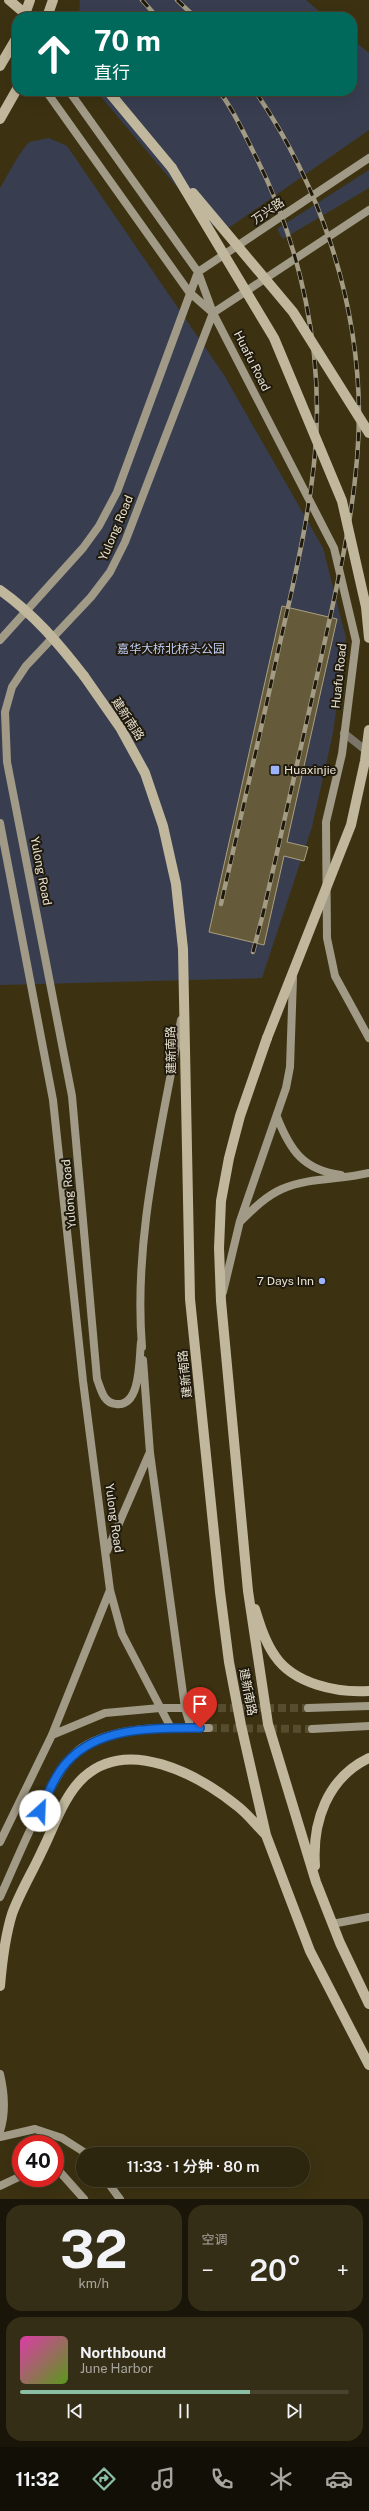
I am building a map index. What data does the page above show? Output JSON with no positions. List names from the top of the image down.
{
  "streets": {
    "main road": [
      "万兴路",
      "Huafu Road",
      "Yulong Road",
      "建新南路"
    ]
  },
  "crossings": [
    ["万兴路", "Huafu Road"],
    ["Huafu Road", "Yulong Road"]
  ],
  "parks": ["嘉华大桥北桥头公园"],
  "places": {
    "transit": ["Huaxinjie"],
    "other": ["7 Days Inn"]
  },
  "page": {
    "turn": ["70 m", "直行"],
    "limit": "40",
    "trip": "11:33 · 1 分钟 · 80 m",
    "tile": [
      ["32", "km/h"],
      "空调"
    ],
    "heat": ["−", "20°", "+"],
    "song": ["Northbound", "June Harbor"],
    "tabs": "11:32"
  }
}
